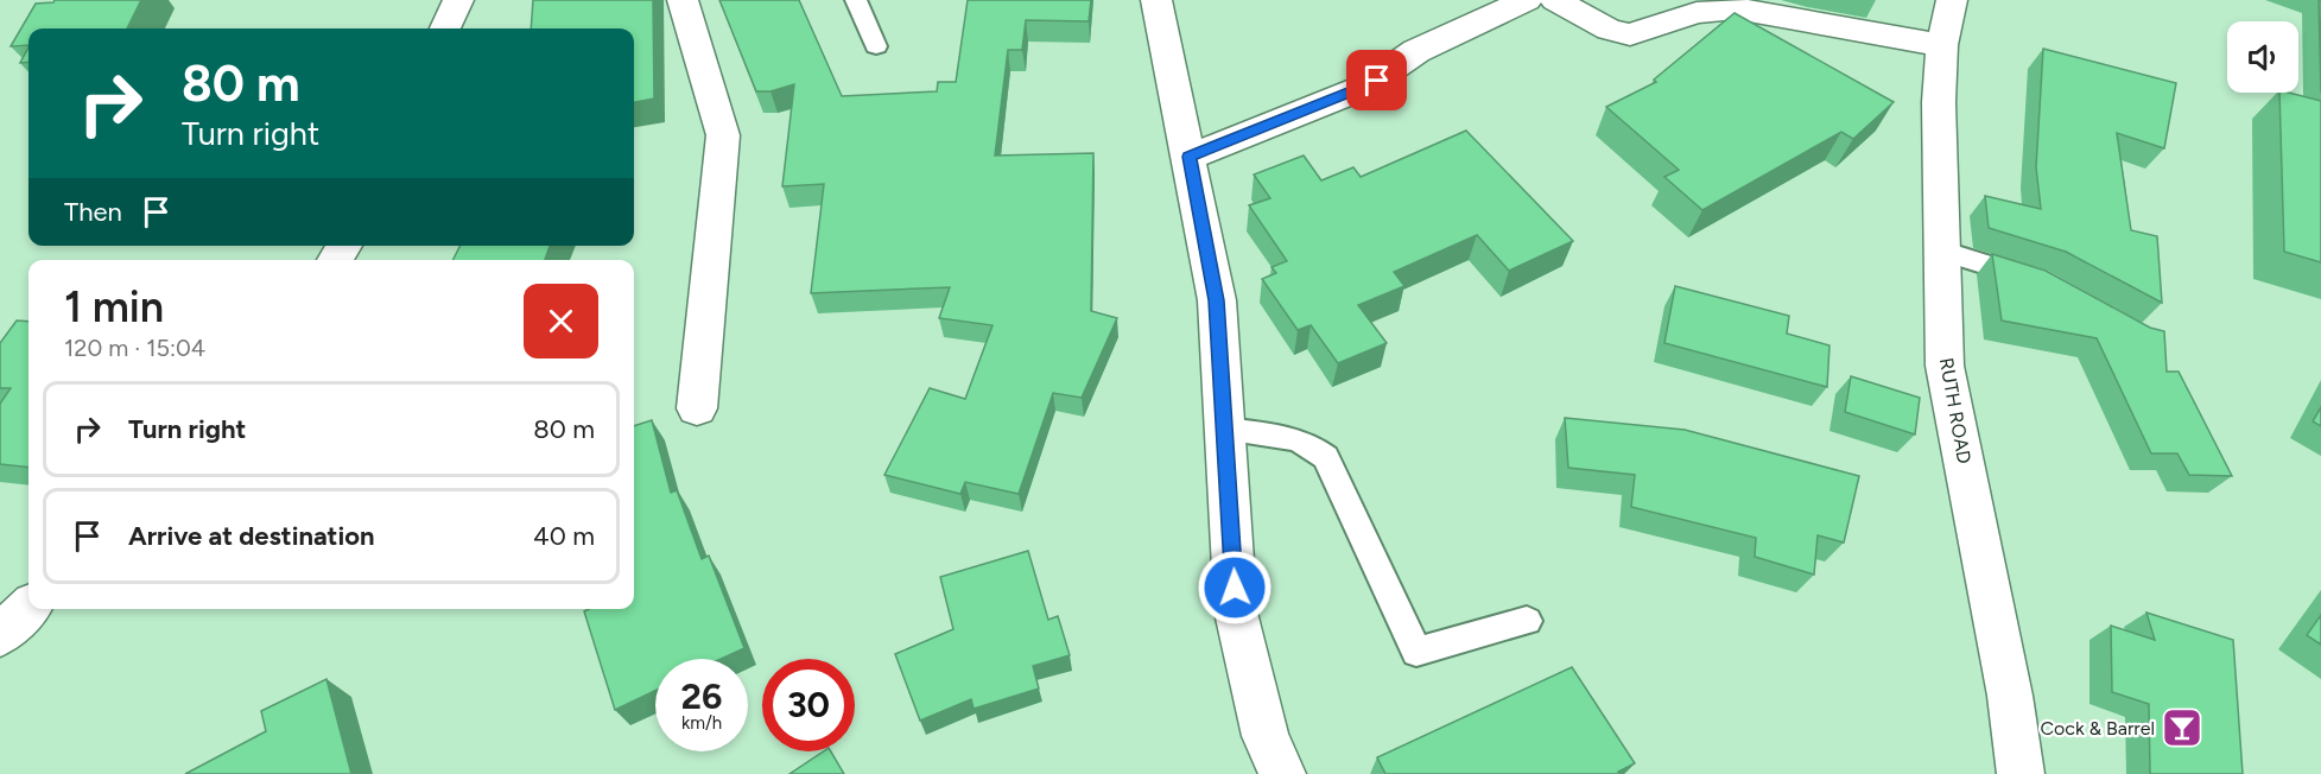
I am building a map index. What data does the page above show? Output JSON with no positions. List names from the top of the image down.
{
  "streets": {
    "street": ["RUTH ROAD"]
  },
  "places": {
    "bar": ["Cock & Barrel"]
  },
  "page": {
    "turn": ["80 m", "Turn right"],
    "then": "Then",
    "heading": ["1 min", "120 m · 15:04"],
    "list": [
      {
        "name": "Turn right",
        "value": "80 m"
      },
      {
        "name": "Arrive at destination",
        "value": "40 m"
      }
    ],
    "speed": "26 km/h",
    "limit": "30"
  }
}
